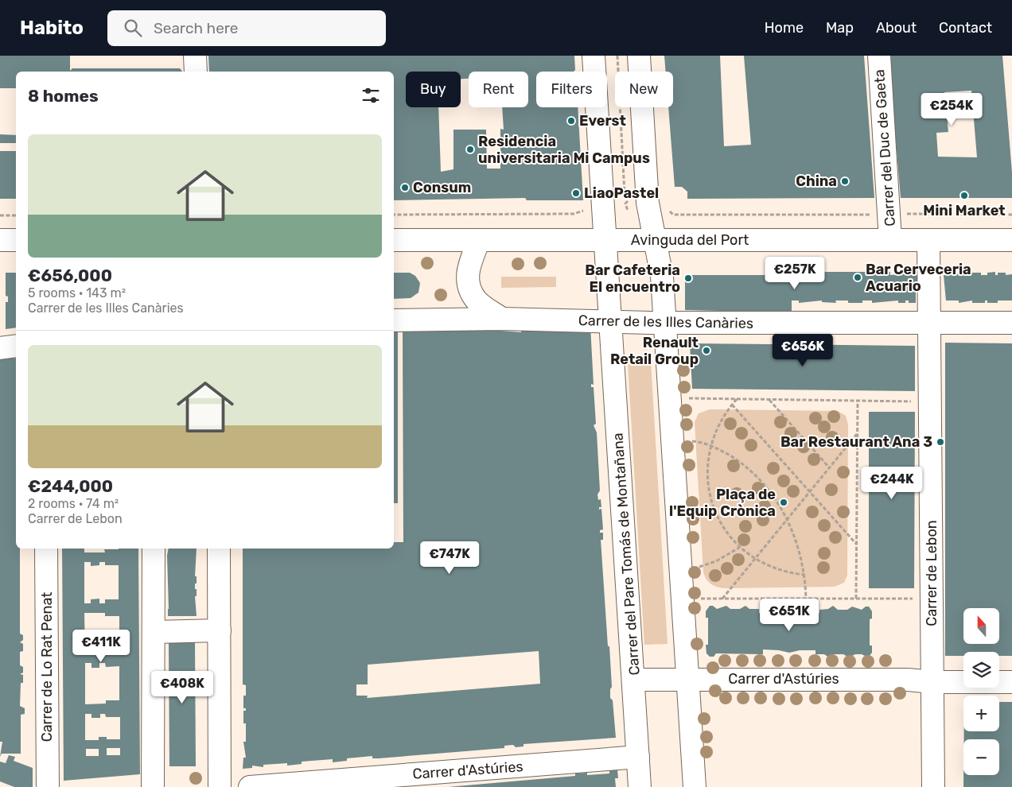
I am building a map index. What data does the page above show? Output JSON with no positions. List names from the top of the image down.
{
  "streets": {
    "street": [
      "Carrer del Duc de Gaeta",
      "Avinguda del Port",
      "Carrer de les Illes Canàries",
      "Carrer del Pare Tomás de Montañana",
      "Carrer de Lebon",
      "Carrer de Lo Rat Penat",
      "Carrer d'Astúries"
    ]
  },
  "crossings": [
    ["Carrer del Duc de Gaeta", "Avinguda del Port"],
    ["Avinguda del Port", "Carrer del Pare Tomás de Montañana"],
    ["Avinguda del Port", "Carrer de Lebon"],
    ["Carrer de les Illes Canàries", "Carrer del Pare Tomás de Montañana"],
    ["Carrer de les Illes Canàries", "Carrer de Lebon"],
    ["Carrer del Pare Tomás de Montañana", "Carrer d'Astúries"],
    ["Carrer de Lebon", "Carrer d'Astúries"]
  ],
  "places": [
    "Everst",
    "Residencia universitaria Mi Campus",
    "China",
    "Consum",
    "LiaoPastel",
    "Mini Market",
    "Bar Cerveceria Acuario",
    "Bar Cafeteria El encuentro",
    "Renault Retail Group",
    "Bar Restaurant Ana 3",
    "Plaça de l'Equip Crònica"
  ],
  "north": "top",
  "page": {
    "header": "Habito",
    "search": "Search here",
    "nav": [
      "Home",
      "Map",
      "About",
      "Contact"
    ],
    "chip": [
      "Buy",
      "Rent",
      "Filters",
      "New"
    ],
    "heading": "8 homes",
    "price": [
      "€254K",
      "€257K",
      "€656K",
      "€244K",
      "€747K",
      "€651K",
      "€411K",
      "€408K"
    ],
    "list": [
      {
        "name": "€656,000",
        "note": "5 rooms · 143 m² · Carrer de les Illes Canàries"
      },
      {
        "name": "€244,000",
        "note": "2 rooms · 74 m² · Carrer de Lebon"
      }
    ],
    "map_buttons": ["+", "−"]
  }
}
